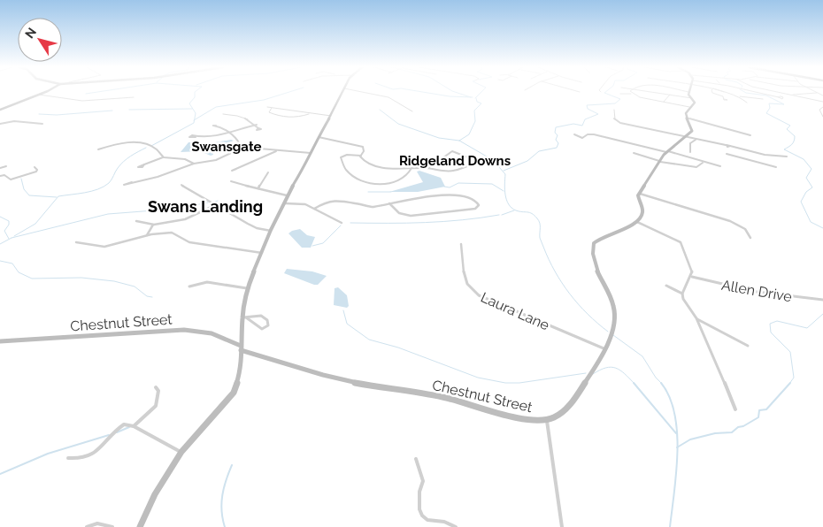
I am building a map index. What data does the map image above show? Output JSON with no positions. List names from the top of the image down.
{
  "streets": {
    "street": ["Allen Drive", "Laura Lane", "Chestnut Street"]
  },
  "crossings": [
    ["Laura Lane", "Chestnut Street"]
  ],
  "districts": ["Swansgate", "Ridgeland Downs", "Swans Landing"],
  "north": "top left"
}
